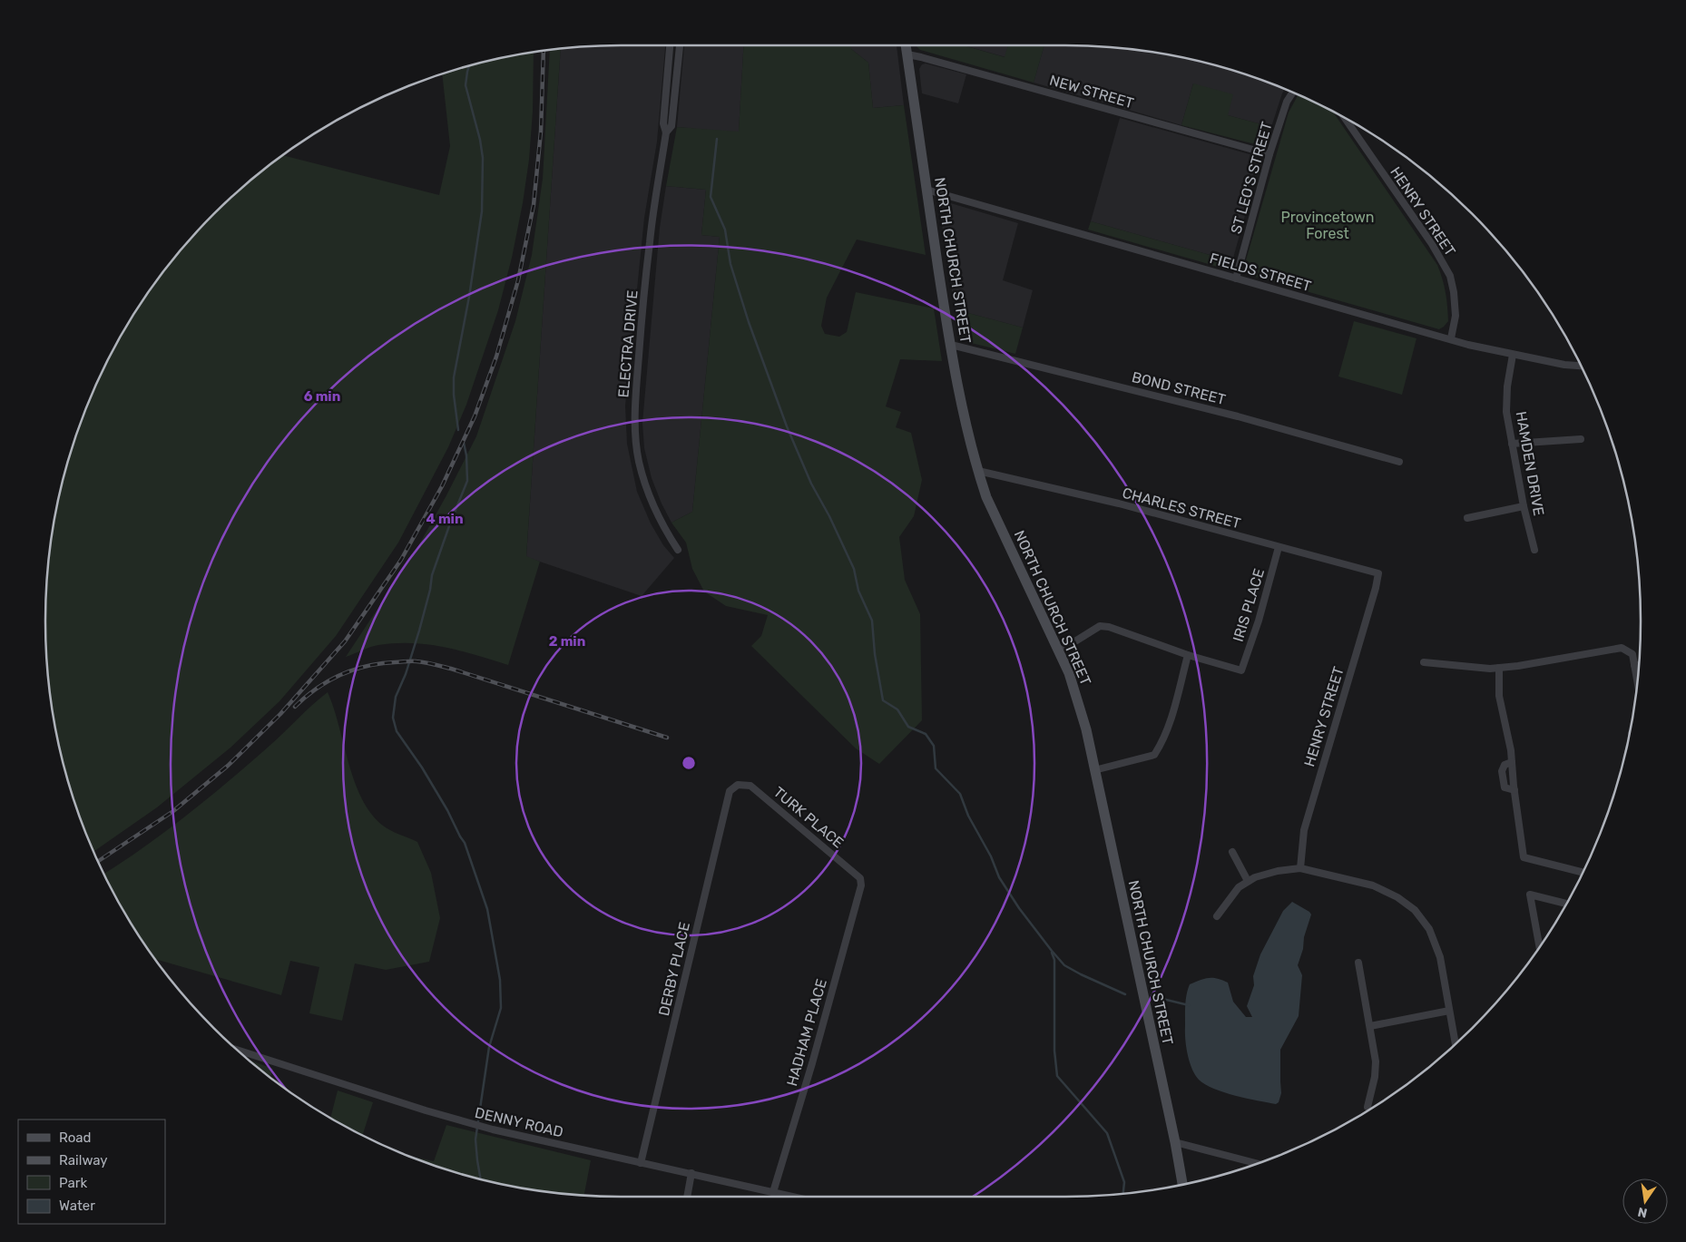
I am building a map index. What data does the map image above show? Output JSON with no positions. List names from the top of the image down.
{
  "streets": {
    "main road": ["NORTH CHURCH STREET"],
    "street": [
      "NEW STREET",
      "ST LEO'S STREET",
      "HENRY STREET",
      "FIELDS STREET",
      "ELECTRA DRIVE",
      "BOND STREET",
      "HAMDEN DRIVE",
      "CHARLES STREET",
      "IRIS PLACE",
      "TURK PLACE",
      "DERBY PLACE",
      "HADHAM PLACE",
      "DENNY ROAD"
    ]
  },
  "crossings": [
    ["NEW STREET", "ST LEO'S STREET"],
    ["NEW STREET", "NORTH CHURCH STREET"],
    ["ST LEO'S STREET", "FIELDS STREET"],
    ["HENRY STREET", "FIELDS STREET"],
    ["HENRY STREET", "CHARLES STREET"],
    ["NORTH CHURCH STREET", "FIELDS STREET"],
    ["NORTH CHURCH STREET", "BOND STREET"],
    ["NORTH CHURCH STREET", "CHARLES STREET"],
    ["FIELDS STREET", "HAMDEN DRIVE"],
    ["CHARLES STREET", "IRIS PLACE"],
    ["TURK PLACE", "DERBY PLACE"],
    ["TURK PLACE", "HADHAM PLACE"],
    ["DERBY PLACE", "DENNY ROAD"],
    ["HADHAM PLACE", "DENNY ROAD"]
  ],
  "parks": ["Provincetown Forest"],
  "legend": [
    "Road",
    "Railway",
    "Park",
    "Water"
  ],
  "north": "bottom",
  "rings": ["6 min", "4 min", "2 min"]
}
